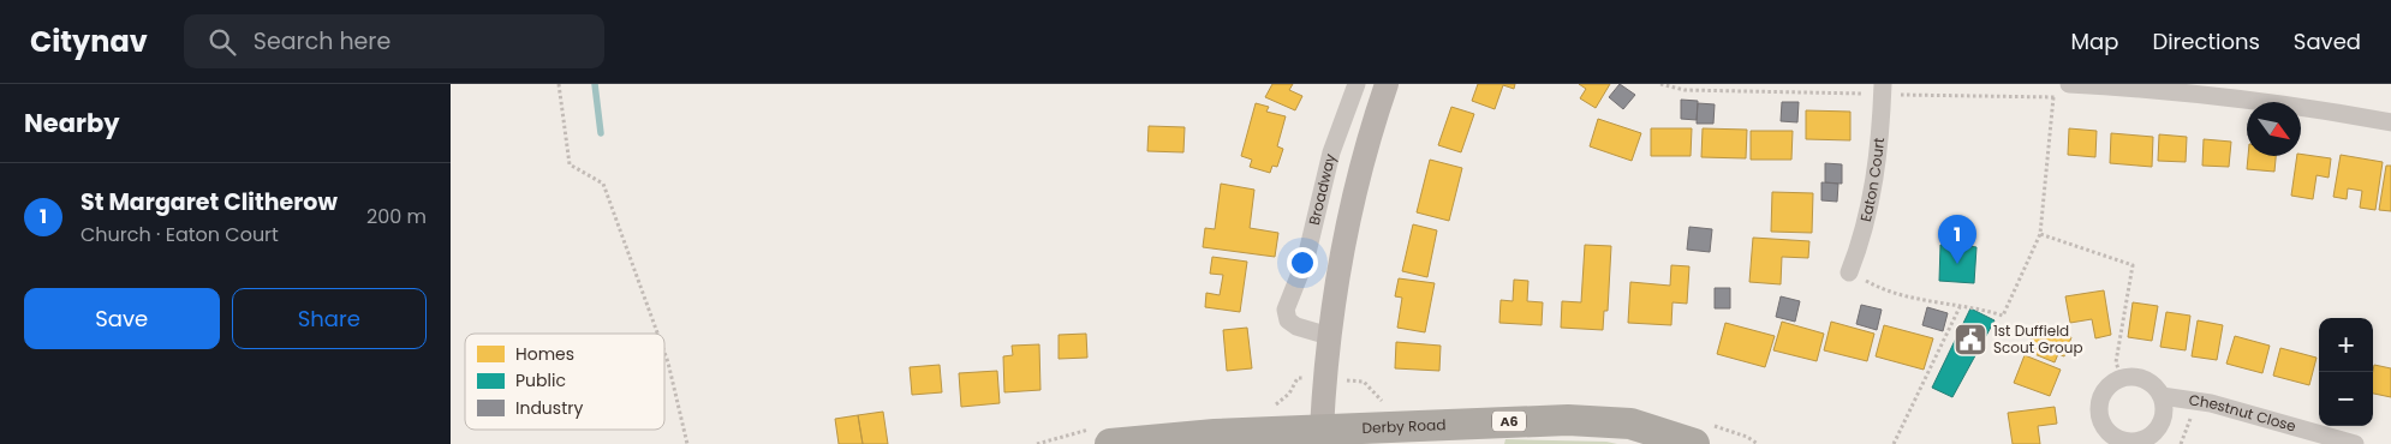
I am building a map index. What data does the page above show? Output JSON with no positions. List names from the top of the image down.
{
  "streets": {
    "highway": ["A6", "Derby Road"],
    "main road": ["Broadway"],
    "street": ["Eaton Court", "Chestnut Close"]
  },
  "crossings": [
    ["Broadway", "Derby Road"]
  ],
  "places": {
    "public building": ["1st Duffield Scout Group"]
  },
  "legend": ["Homes", "Public", "Industry"],
  "north": "bottom right",
  "page": {
    "header": "Citynav",
    "search": "Search here",
    "nav": ["Map", "Directions", "Saved"],
    "heading": "Nearby",
    "list": [
      {
        "mark": "1",
        "name": "St Margaret Clitherow",
        "note": "Church · Eaton Court",
        "value": "200 m"
      }
    ],
    "pins": "1",
    "buttons": ["Save", "Share"],
    "map_buttons": ["+", "−"]
  }
}
